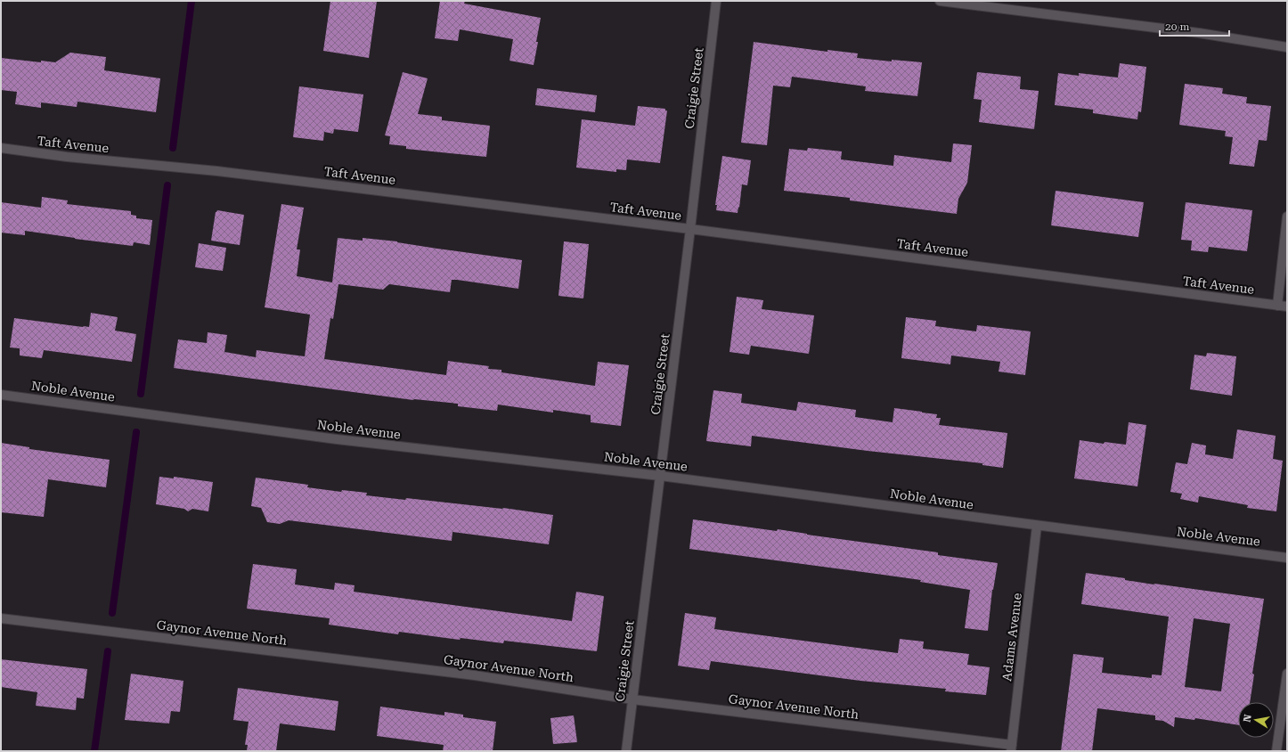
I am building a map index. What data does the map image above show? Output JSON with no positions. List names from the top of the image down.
{
  "streets": {
    "street": [
      "Craigie Street",
      "Taft Avenue",
      "Noble Avenue",
      "Gaynor Avenue North",
      "Adams Avenue"
    ]
  },
  "crossings": [
    ["Craigie Street", "Taft Avenue"],
    ["Craigie Street", "Noble Avenue"],
    ["Craigie Street", "Gaynor Avenue North"],
    ["Noble Avenue", "Adams Avenue"],
    ["Gaynor Avenue North", "Adams Avenue"]
  ],
  "scale_bar": "20 m",
  "north": "left"
}
